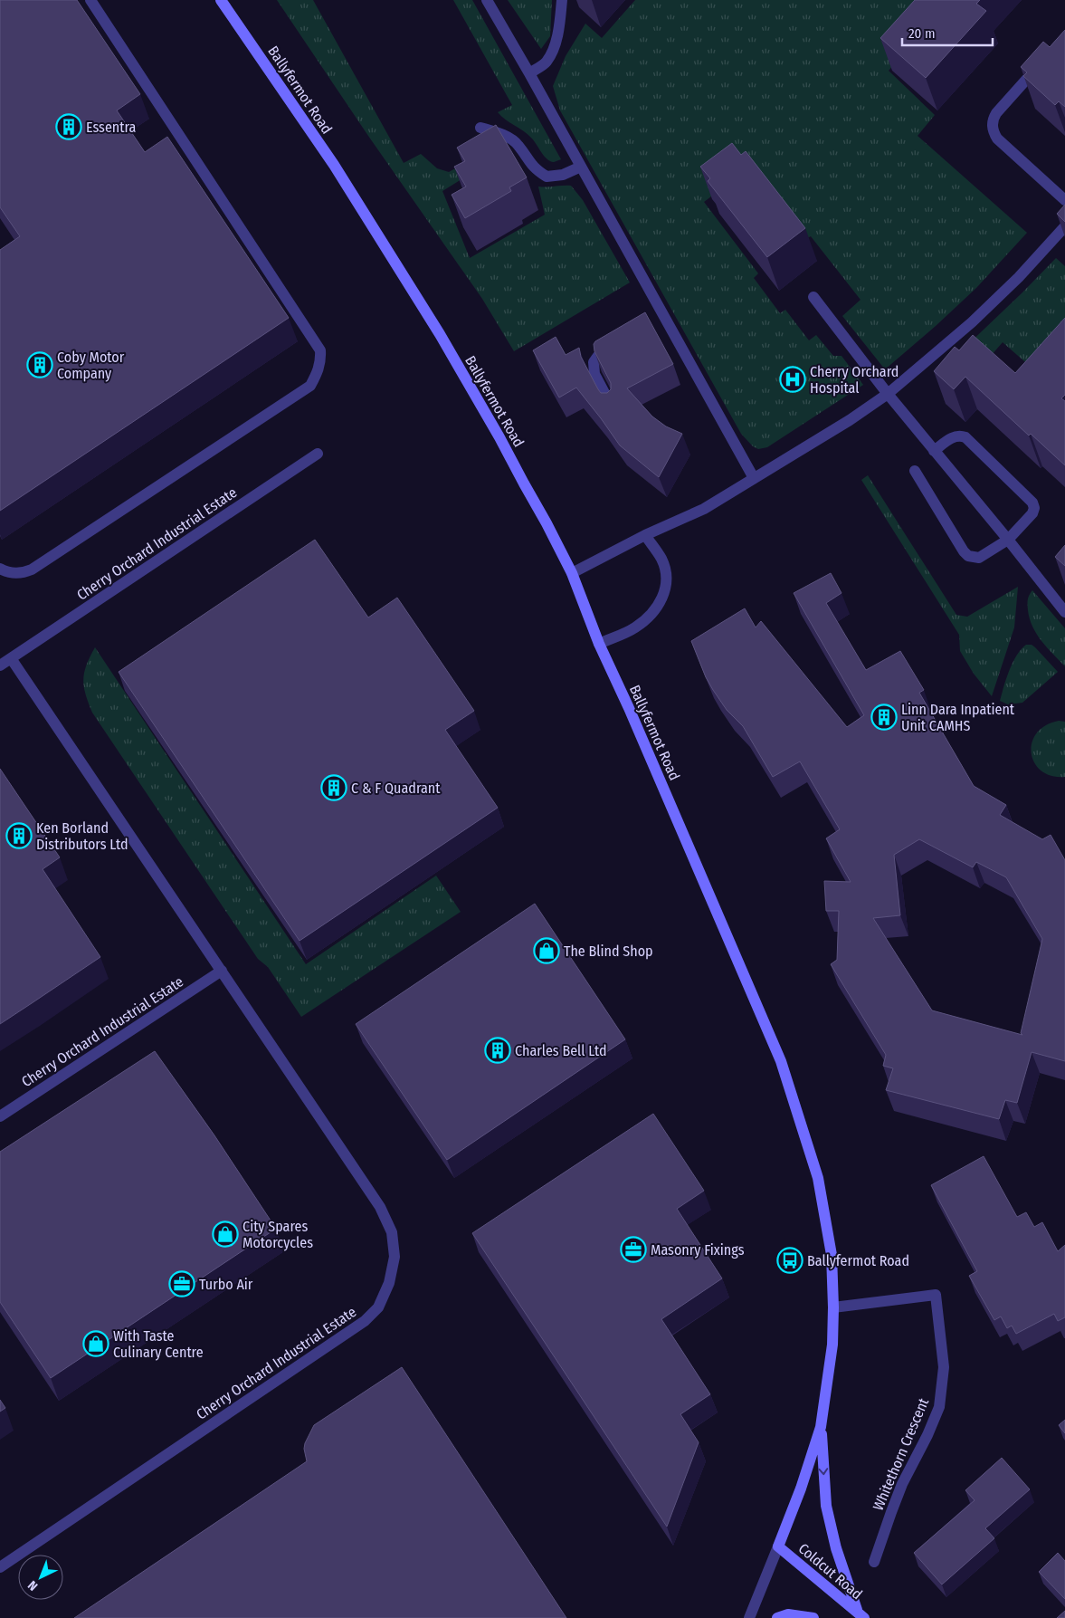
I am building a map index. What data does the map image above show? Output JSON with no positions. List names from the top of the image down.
{
  "streets": {
    "main road": ["Ballyfermot Road", "Coldcut Road"],
    "street": ["Cherry Orchard Industrial Estate", "Whitethorn Crescent"]
  },
  "crossings": [
    ["Ballyfermot Road", "Whitethorn Crescent"],
    ["Ballyfermot Road", "Coldcut Road"]
  ],
  "places": {
    "building": [
      "Essentra",
      "Coby Motor Company",
      "Linn Dara Inpatient Unit CAMHS",
      "C & F Quadrant",
      "Ken Borland Distributors Ltd",
      "Charles Bell Ltd"
    ],
    "hospital": ["Cherry Orchard Hospital"],
    "shop": ["The Blind Shop", "City Spares Motorcycles", "With Taste Culinary Centre"],
    "office": ["Masonry Fixings", "Turbo Air"],
    "bus stop": ["Ballyfermot Road"]
  },
  "scale_bar": "20 m",
  "north": "bottom left"
}
